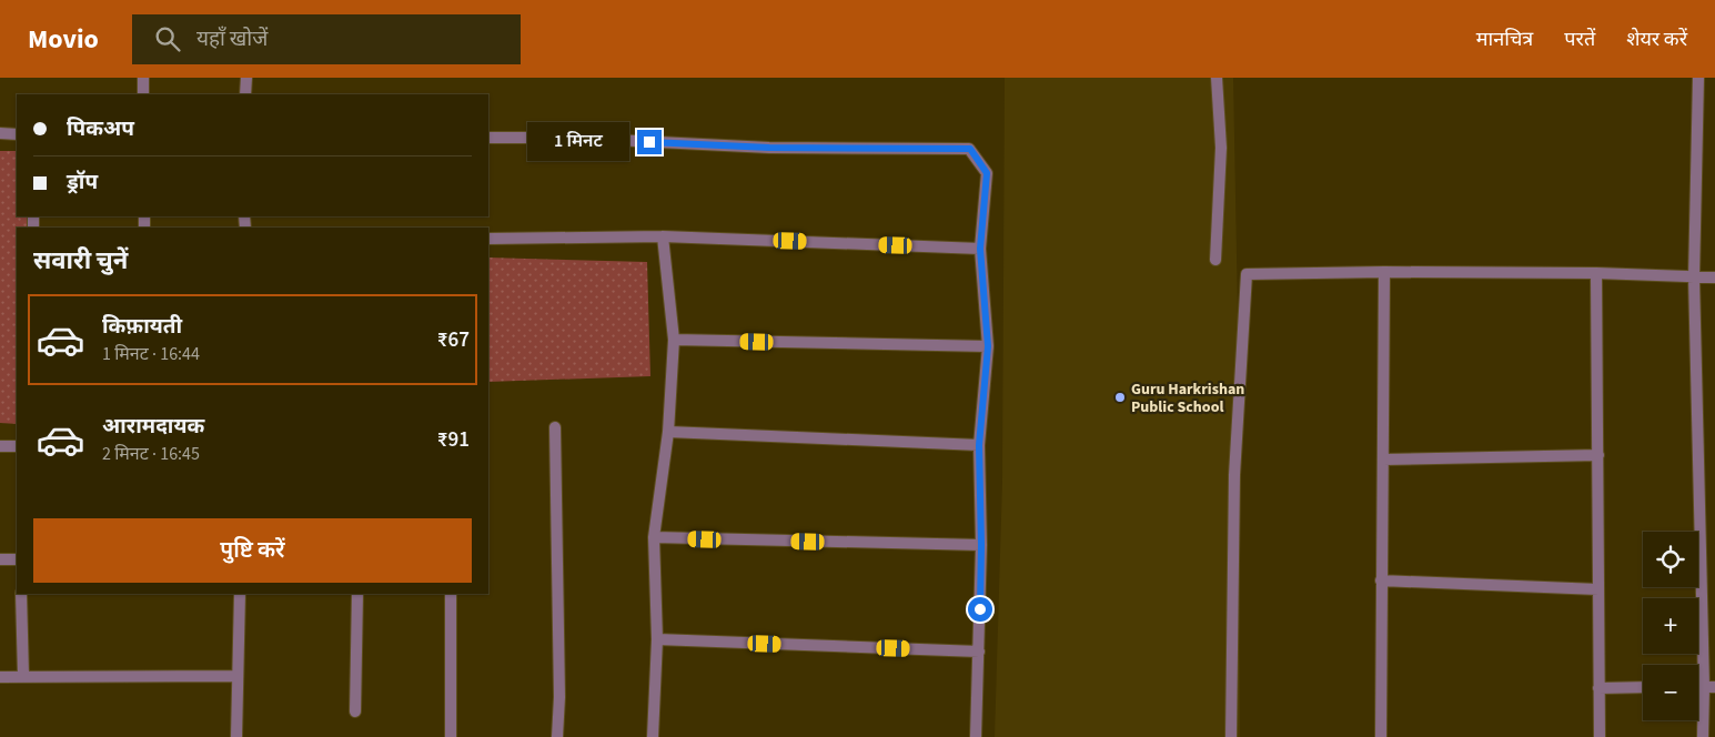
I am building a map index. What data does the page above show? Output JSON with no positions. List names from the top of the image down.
{
  "places": ["Guru Harkrishan Public School"],
  "page": {
    "header": "Movio",
    "search": "यहाँ खोजें",
    "nav": ["मानचित्र", "परतें", "शेयर करें"],
    "banner": ["पिकअप", "ड्रॉप"],
    "bubble": "1 मिनट",
    "heading": "सवारी चुनें",
    "list": [
      {
        "name": "किफ़ायती",
        "note": "1 मिनट · 16:44",
        "value": "₹67"
      },
      {
        "name": "आरामदायक",
        "note": "2 मिनट · 16:45",
        "value": "₹91"
      }
    ],
    "buttons": "पुष्टि करें",
    "map_buttons": ["+", "−"]
  }
}
